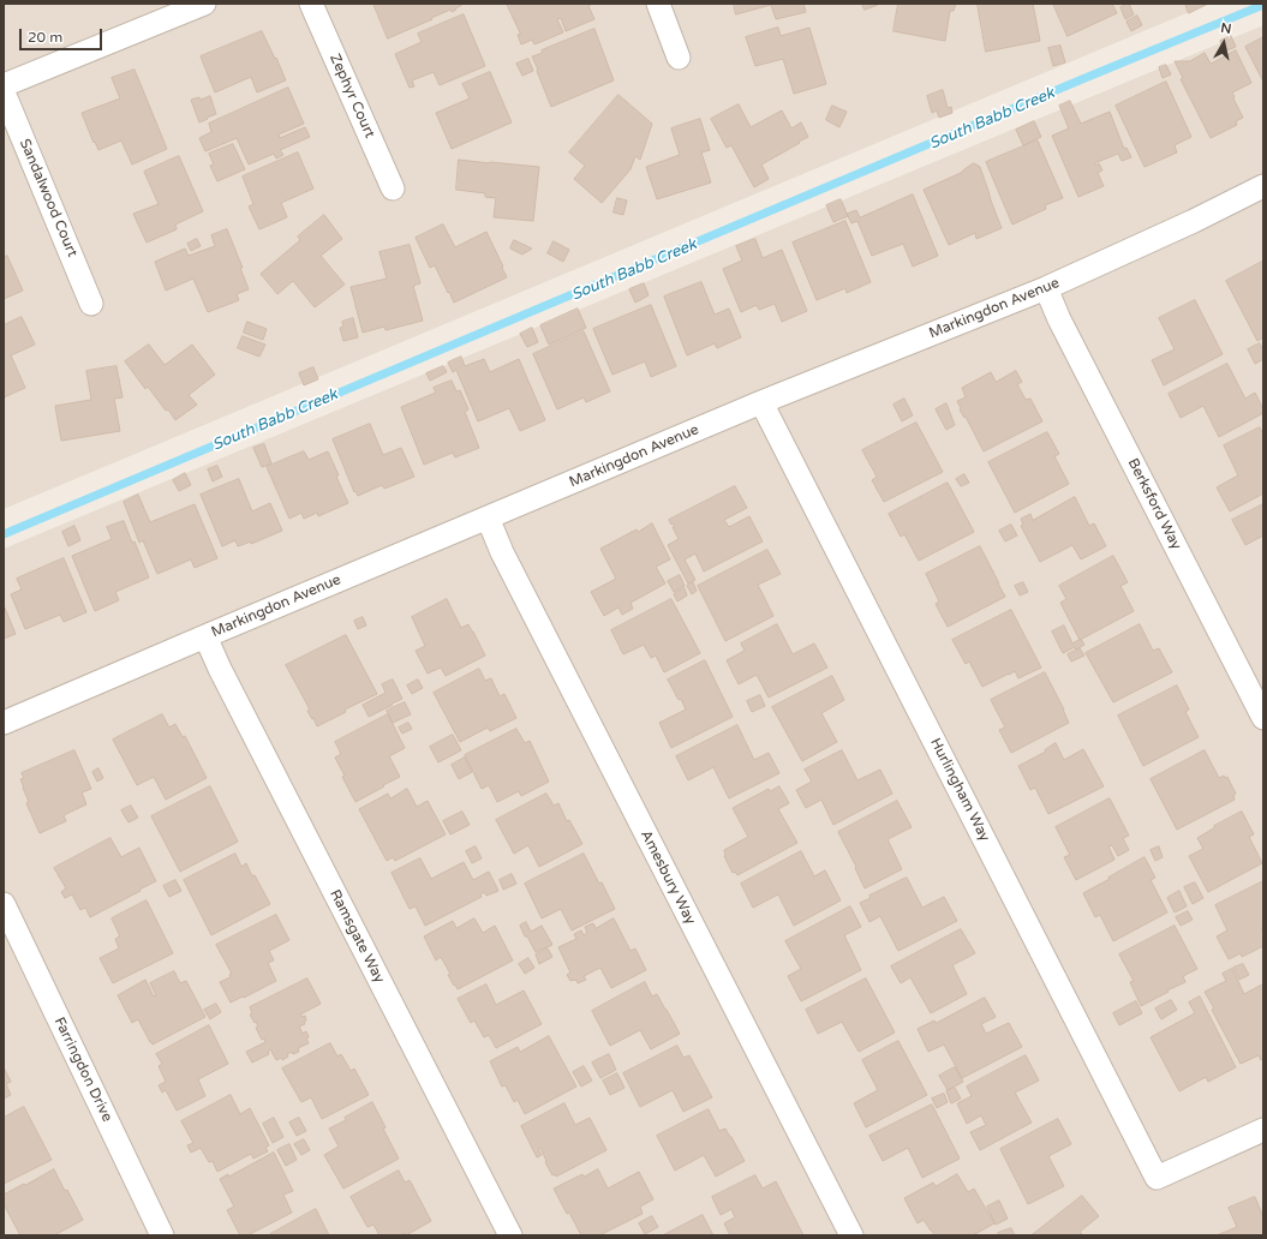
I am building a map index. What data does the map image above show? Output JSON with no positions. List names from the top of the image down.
{
  "streets": {
    "street": [
      "Zephyr Court",
      "Sandalwood Court",
      "Markingdon Avenue",
      "Berksford Way",
      "Hurlingham Way",
      "Amesbury Way",
      "Ramsgate Way",
      "Farringdon Drive"
    ]
  },
  "crossings": [
    ["Markingdon Avenue", "Berksford Way"],
    ["Markingdon Avenue", "Hurlingham Way"],
    ["Markingdon Avenue", "Amesbury Way"],
    ["Markingdon Avenue", "Ramsgate Way"]
  ],
  "water": ["South Babb Creek"],
  "scale_bar": "20 m",
  "north": "top"
}
